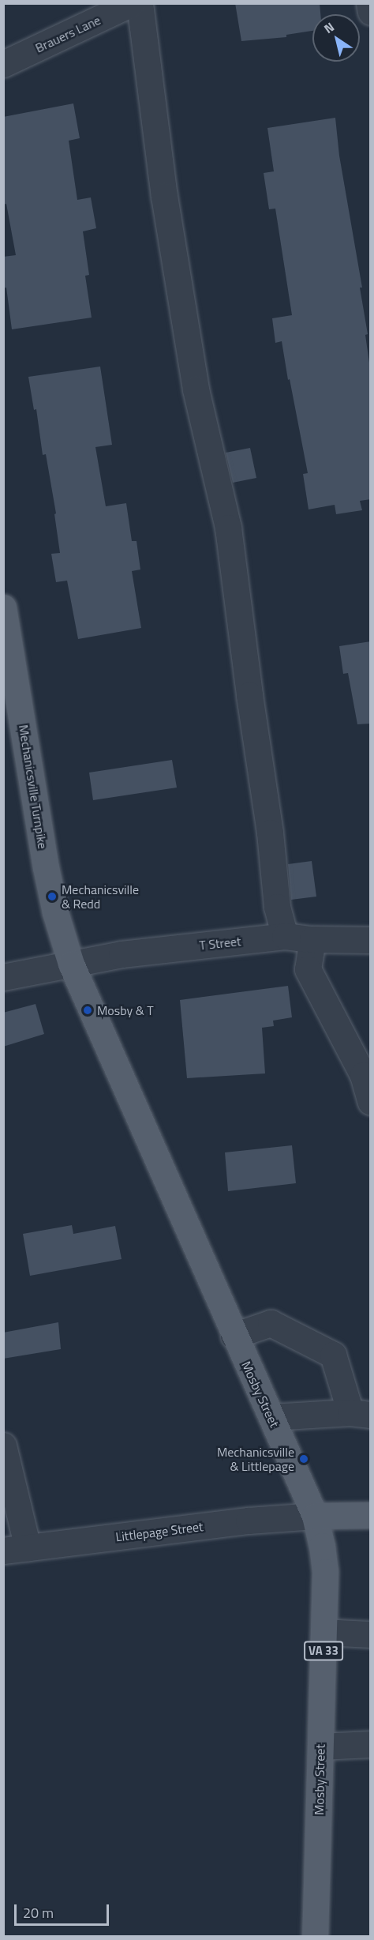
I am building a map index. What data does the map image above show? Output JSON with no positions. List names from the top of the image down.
{
  "streets": {
    "main road": ["Mechanicsville Turnpike", "Mosby Street", "VA 33"],
    "street": ["Brauers Lane", "T Street", "Littlepage Street"]
  },
  "crossings": [
    ["Mechanicsville Turnpike", "T Street"],
    ["Mechanicsville Turnpike", "Mosby Street"],
    ["T Street", "Mosby Street"],
    ["Mosby Street", "Littlepage Street"]
  ],
  "places": ["Mechanicsville & Redd", "Mosby & T", "Mechanicsville & Littlepage"],
  "scale_bar": "20 m",
  "north": "top left"
}
